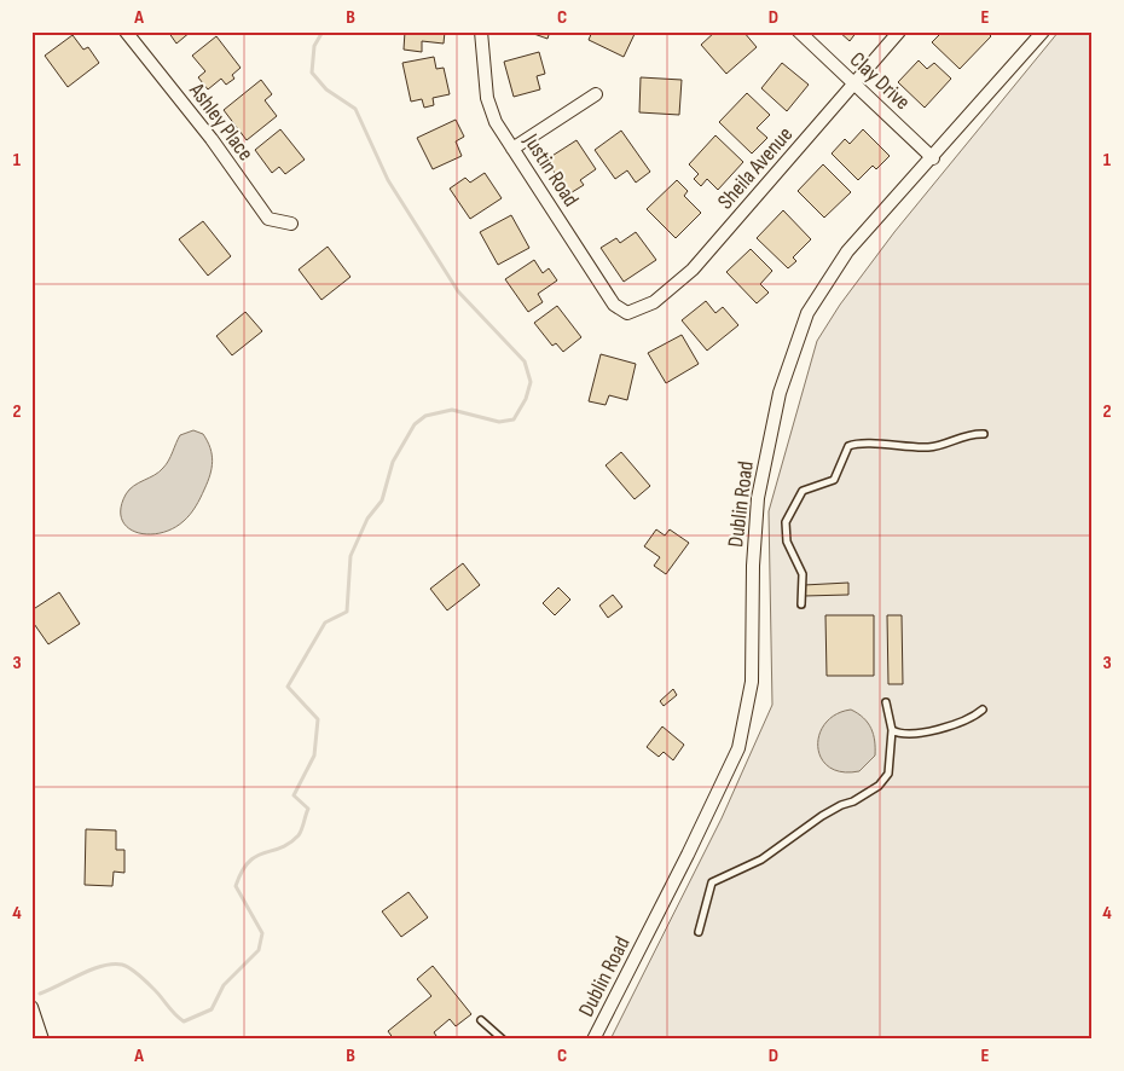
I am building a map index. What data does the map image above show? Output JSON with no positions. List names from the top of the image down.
{
  "streets": {
    "street": [
      "Clay Drive",
      "Ashley Place",
      "Sheila Avenue",
      "Justin Road",
      "Dublin Road"
    ]
  },
  "crossings": [
    ["Clay Drive", "Sheila Avenue"],
    ["Clay Drive", "Dublin Road"],
    ["Sheila Avenue", "Justin Road"]
  ],
  "grid": {
    "columns": [
      "A",
      "B",
      "C",
      "D",
      "E"
    ],
    "rows": [
      "1",
      "2",
      "3",
      "4"
    ]
  }
}
